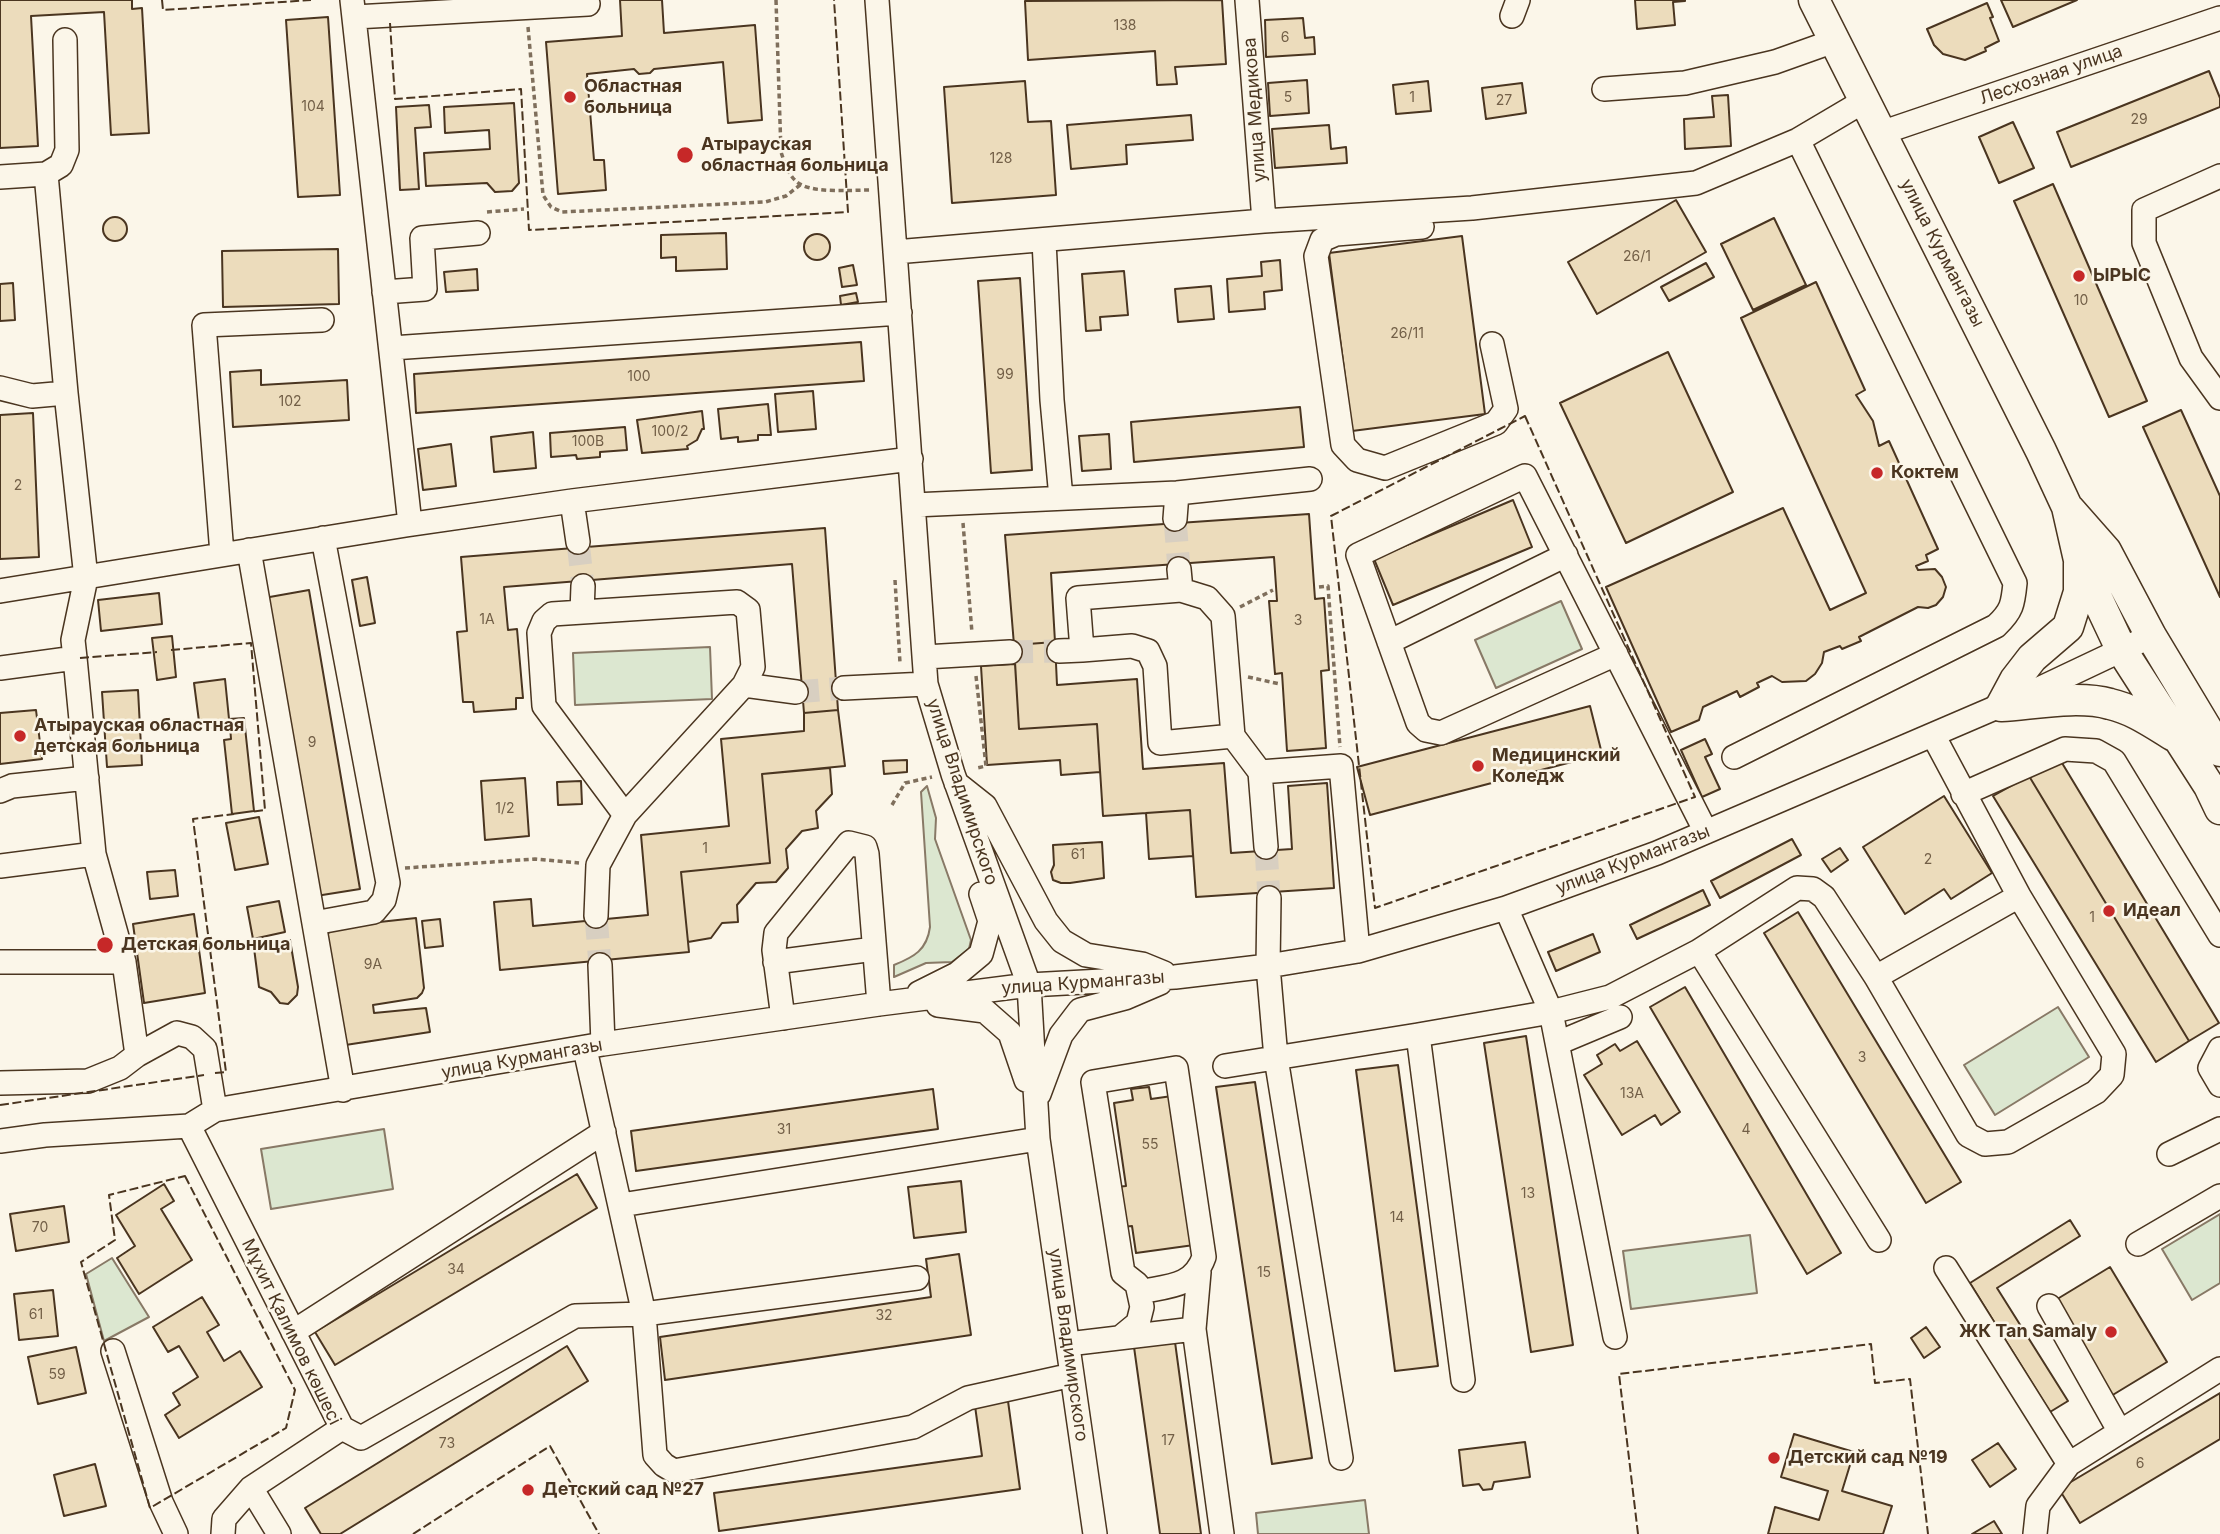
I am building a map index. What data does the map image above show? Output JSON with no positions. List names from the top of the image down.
{
  "streets": {
    "main road": ["улица Курмангазы"],
    "street": [
      "Лесхозная улица",
      "улица Медикова",
      "улица Владимирского",
      "Мұхит Қалимов көшесі"
    ]
  },
  "crossings": [
    ["Лесхозная улица", "улица Курмангазы"],
    ["улица Курмангазы", "улица Владимирского"],
    ["улица Курмангазы", "Мұхит Қалимов көшесі"]
  ],
  "places": [
    "Областная больница",
    "Атырауская областная больница",
    "ЫРЫС",
    "Коктем",
    "Атырауская областная детская больница",
    "Медицинский Коледж",
    "Идеал",
    "Детская больница",
    "ЖК Tan Samaly",
    "Детский сад №19",
    "Детский сад №27"
  ],
  "house_numbers": [
    "138",
    "6",
    "5",
    "1",
    "27",
    "104",
    "29",
    "128",
    "26/1",
    "10",
    "26/11",
    "99",
    "100",
    "102",
    "100/2",
    "100В",
    "2",
    "1А",
    "3",
    "9",
    "1/2",
    "1",
    "61",
    "2",
    "1",
    "9А",
    "3",
    "13А",
    "31",
    "4",
    "55",
    "13",
    "14",
    "70",
    "34",
    "15",
    "61",
    "32",
    "59",
    "17",
    "73",
    "6"
  ]
}
